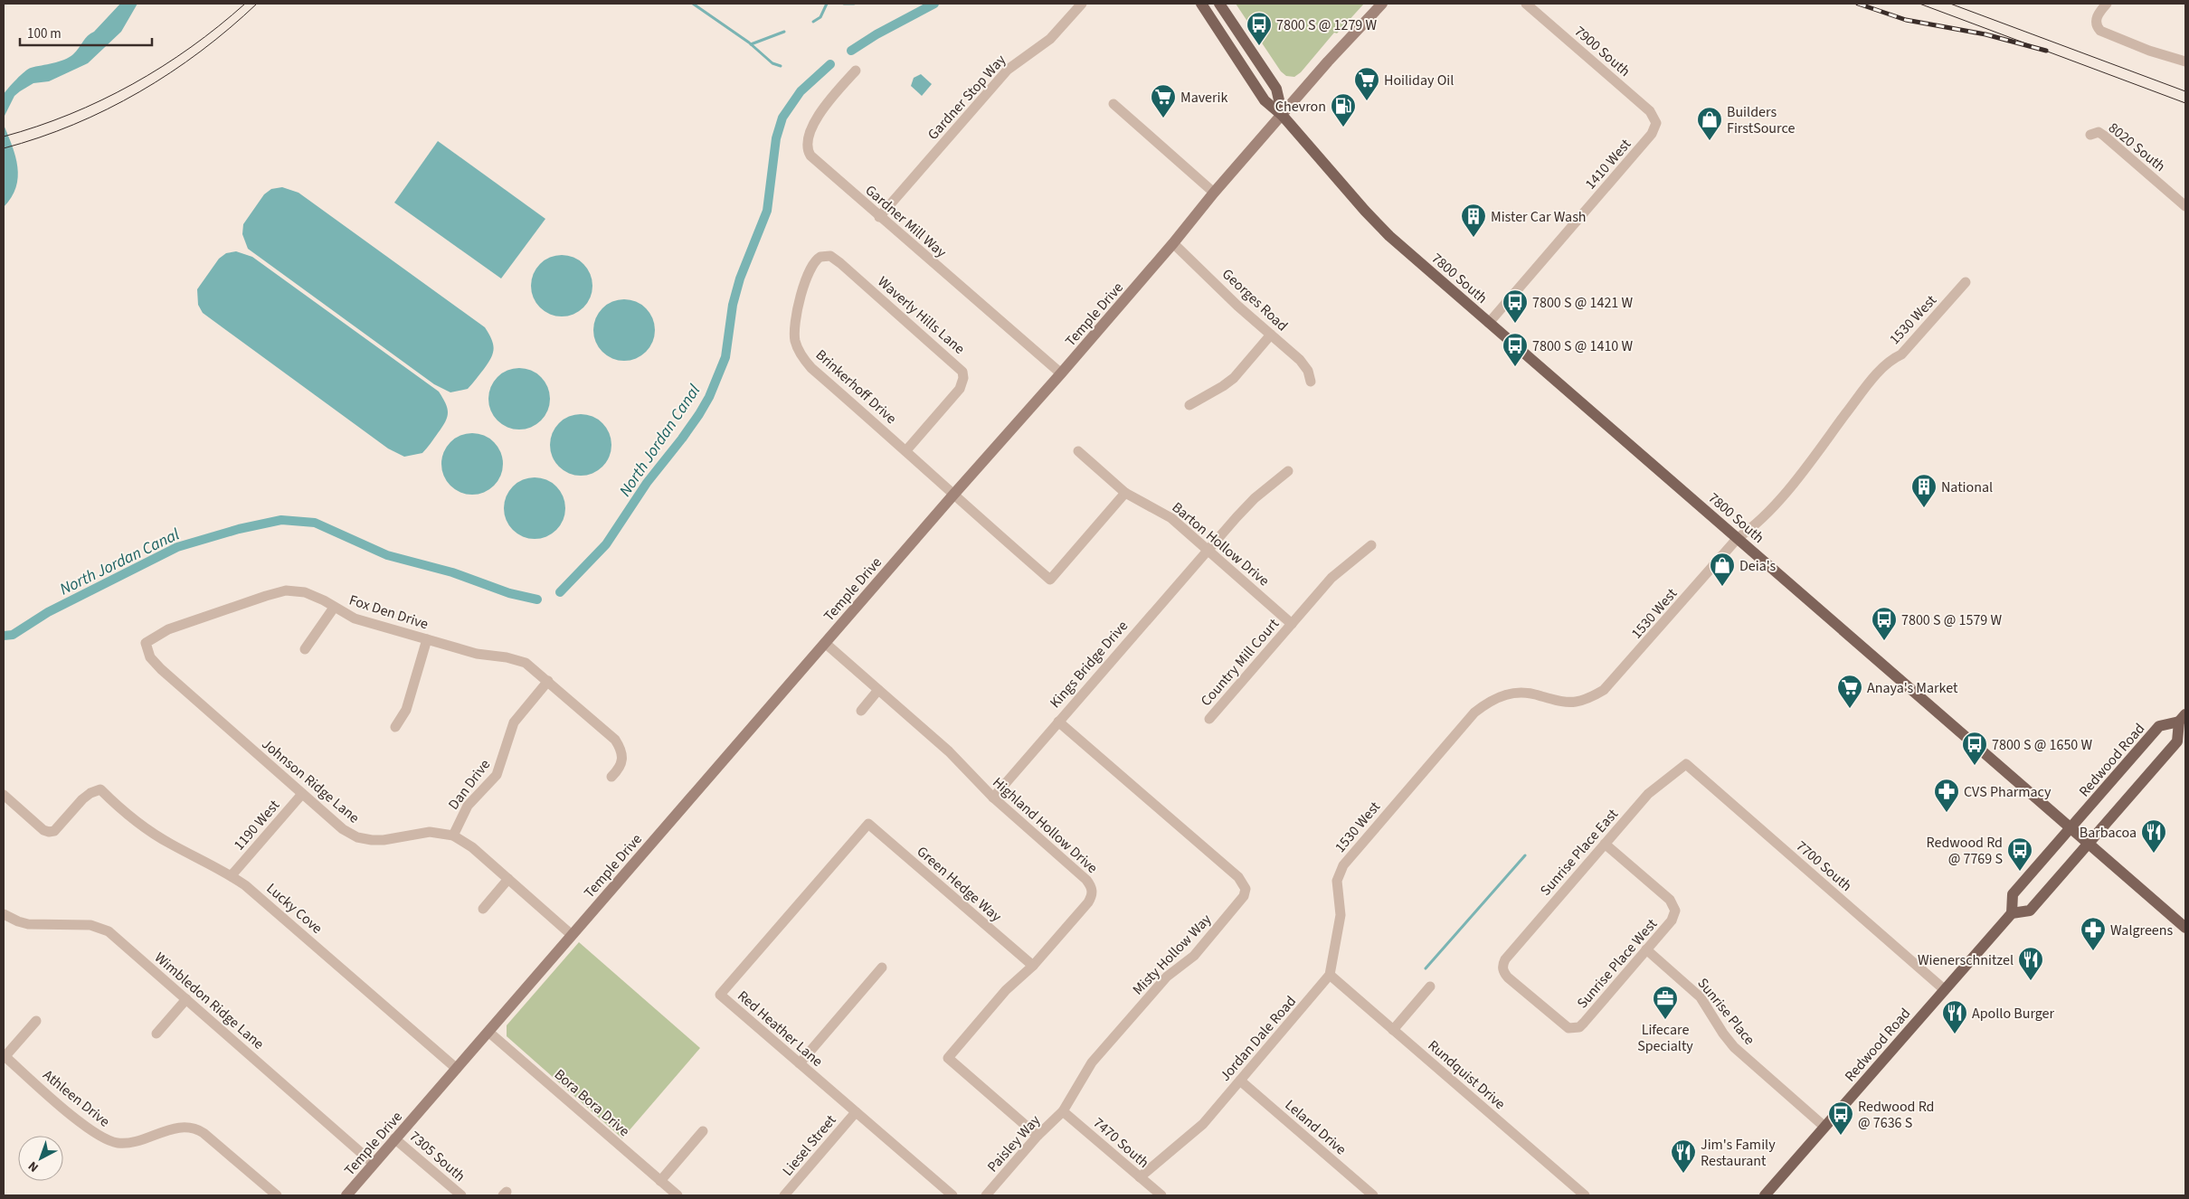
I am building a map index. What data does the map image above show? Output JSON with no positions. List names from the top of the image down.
{
  "streets": {
    "main road": ["7800 South", "Redwood Road"],
    "street": [
      "7900 South",
      "Gardner Stop Way",
      "8020 South",
      "1410 West",
      "Gardner Mill Way",
      "Georges Road",
      "Temple Drive",
      "Waverly Hills Lane",
      "1530 West",
      "Brinkerhoff Drive",
      "Barton Hollow Drive",
      "Fox Den Drive",
      "Country Mill Court",
      "Kings Bridge Drive",
      "Johnson Ridge Lane",
      "Dan Drive",
      "1190 West",
      "Highland Hollow Drive",
      "Sunrise Place East",
      "7700 South",
      "Green Hedge Way",
      "Lucky Cove",
      "Misty Hollow Way",
      "Sunrise Place West",
      "Wimbledon Ridge Lane",
      "Sunrise Place",
      "Red Heather Lane",
      "Jordan Dale Road",
      "Rundquist Drive",
      "Athleen Drive",
      "Bora Bora Drive",
      "Leland Drive",
      "7470 South",
      "Paisley Way",
      "Liesel Street",
      "7305 South"
    ]
  },
  "crossings": [
    ["7900 South", "1410 West"],
    ["Gardner Stop Way", "Gardner Mill Way"],
    ["1410 West", "7800 South"],
    ["Gardner Mill Way", "Temple Drive"],
    ["7800 South", "Temple Drive"],
    ["7800 South", "1530 West"],
    ["7800 South", "Redwood Road"],
    ["Georges Road", "Temple Drive"],
    ["Temple Drive", "Brinkerhoff Drive"],
    ["Temple Drive", "Johnson Ridge Lane"],
    ["Temple Drive", "Highland Hollow Drive"],
    ["Temple Drive", "Lucky Cove"],
    ["Temple Drive", "Wimbledon Ridge Lane"],
    ["Temple Drive", "Bora Bora Drive"],
    ["Temple Drive", "7305 South"],
    ["Waverly Hills Lane", "Brinkerhoff Drive"],
    ["1530 West", "Jordan Dale Road"],
    ["Barton Hollow Drive", "Country Mill Court"],
    ["Barton Hollow Drive", "Kings Bridge Drive"],
    ["Fox Den Drive", "Johnson Ridge Lane"],
    ["Fox Den Drive", "Dan Drive"],
    ["Kings Bridge Drive", "Highland Hollow Drive"],
    ["Kings Bridge Drive", "Misty Hollow Way"],
    ["Redwood Road", "7700 South"],
    ["Redwood Road", "Sunrise Place"],
    ["Johnson Ridge Lane", "Dan Drive"],
    ["Johnson Ridge Lane", "1190 West"],
    ["1190 West", "Lucky Cove"],
    ["Highland Hollow Drive", "Green Hedge Way"],
    ["Highland Hollow Drive", "Paisley Way"],
    ["Sunrise Place East", "7700 South"],
    ["Sunrise Place East", "Sunrise Place West"],
    ["Green Hedge Way", "Red Heather Lane"],
    ["Misty Hollow Way", "7470 South"],
    ["Misty Hollow Way", "Paisley Way"],
    ["Sunrise Place West", "Sunrise Place"],
    ["Red Heather Lane", "Liesel Street"],
    ["Jordan Dale Road", "Rundquist Drive"],
    ["Jordan Dale Road", "Leland Drive"],
    ["Jordan Dale Road", "7470 South"],
    ["7470 South", "Paisley Way"]
  ],
  "water": ["North Jordan Canal"],
  "places": {
    "bus stop": [
      "7800 S @ 1279 W",
      "7800 S @ 1421 W",
      "7800 S @ 1410 W",
      "7800 S @ 1579 W",
      "7800 S @ 1650 W",
      "Redwood Rd @ 7769 S",
      "Redwood Rd @ 7636 S"
    ],
    "supermarket": ["Hoiliday Oil", "Maverik", "Anaya's Market"],
    "fuel station": ["Chevron"],
    "shop": ["Builders FirstSource", "Deia's"],
    "building": ["Mister Car Wash", "National"],
    "pharmacy": ["CVS Pharmacy", "Walgreens"],
    "restaurant": [
      "Barbacoa",
      "Wienerschnitzel",
      "Apollo Burger",
      "Jim's Family Restaurant"
    ],
    "office": ["Lifecare Specialty"]
  },
  "scale_bar": "100 m",
  "north": "bottom left"
}
